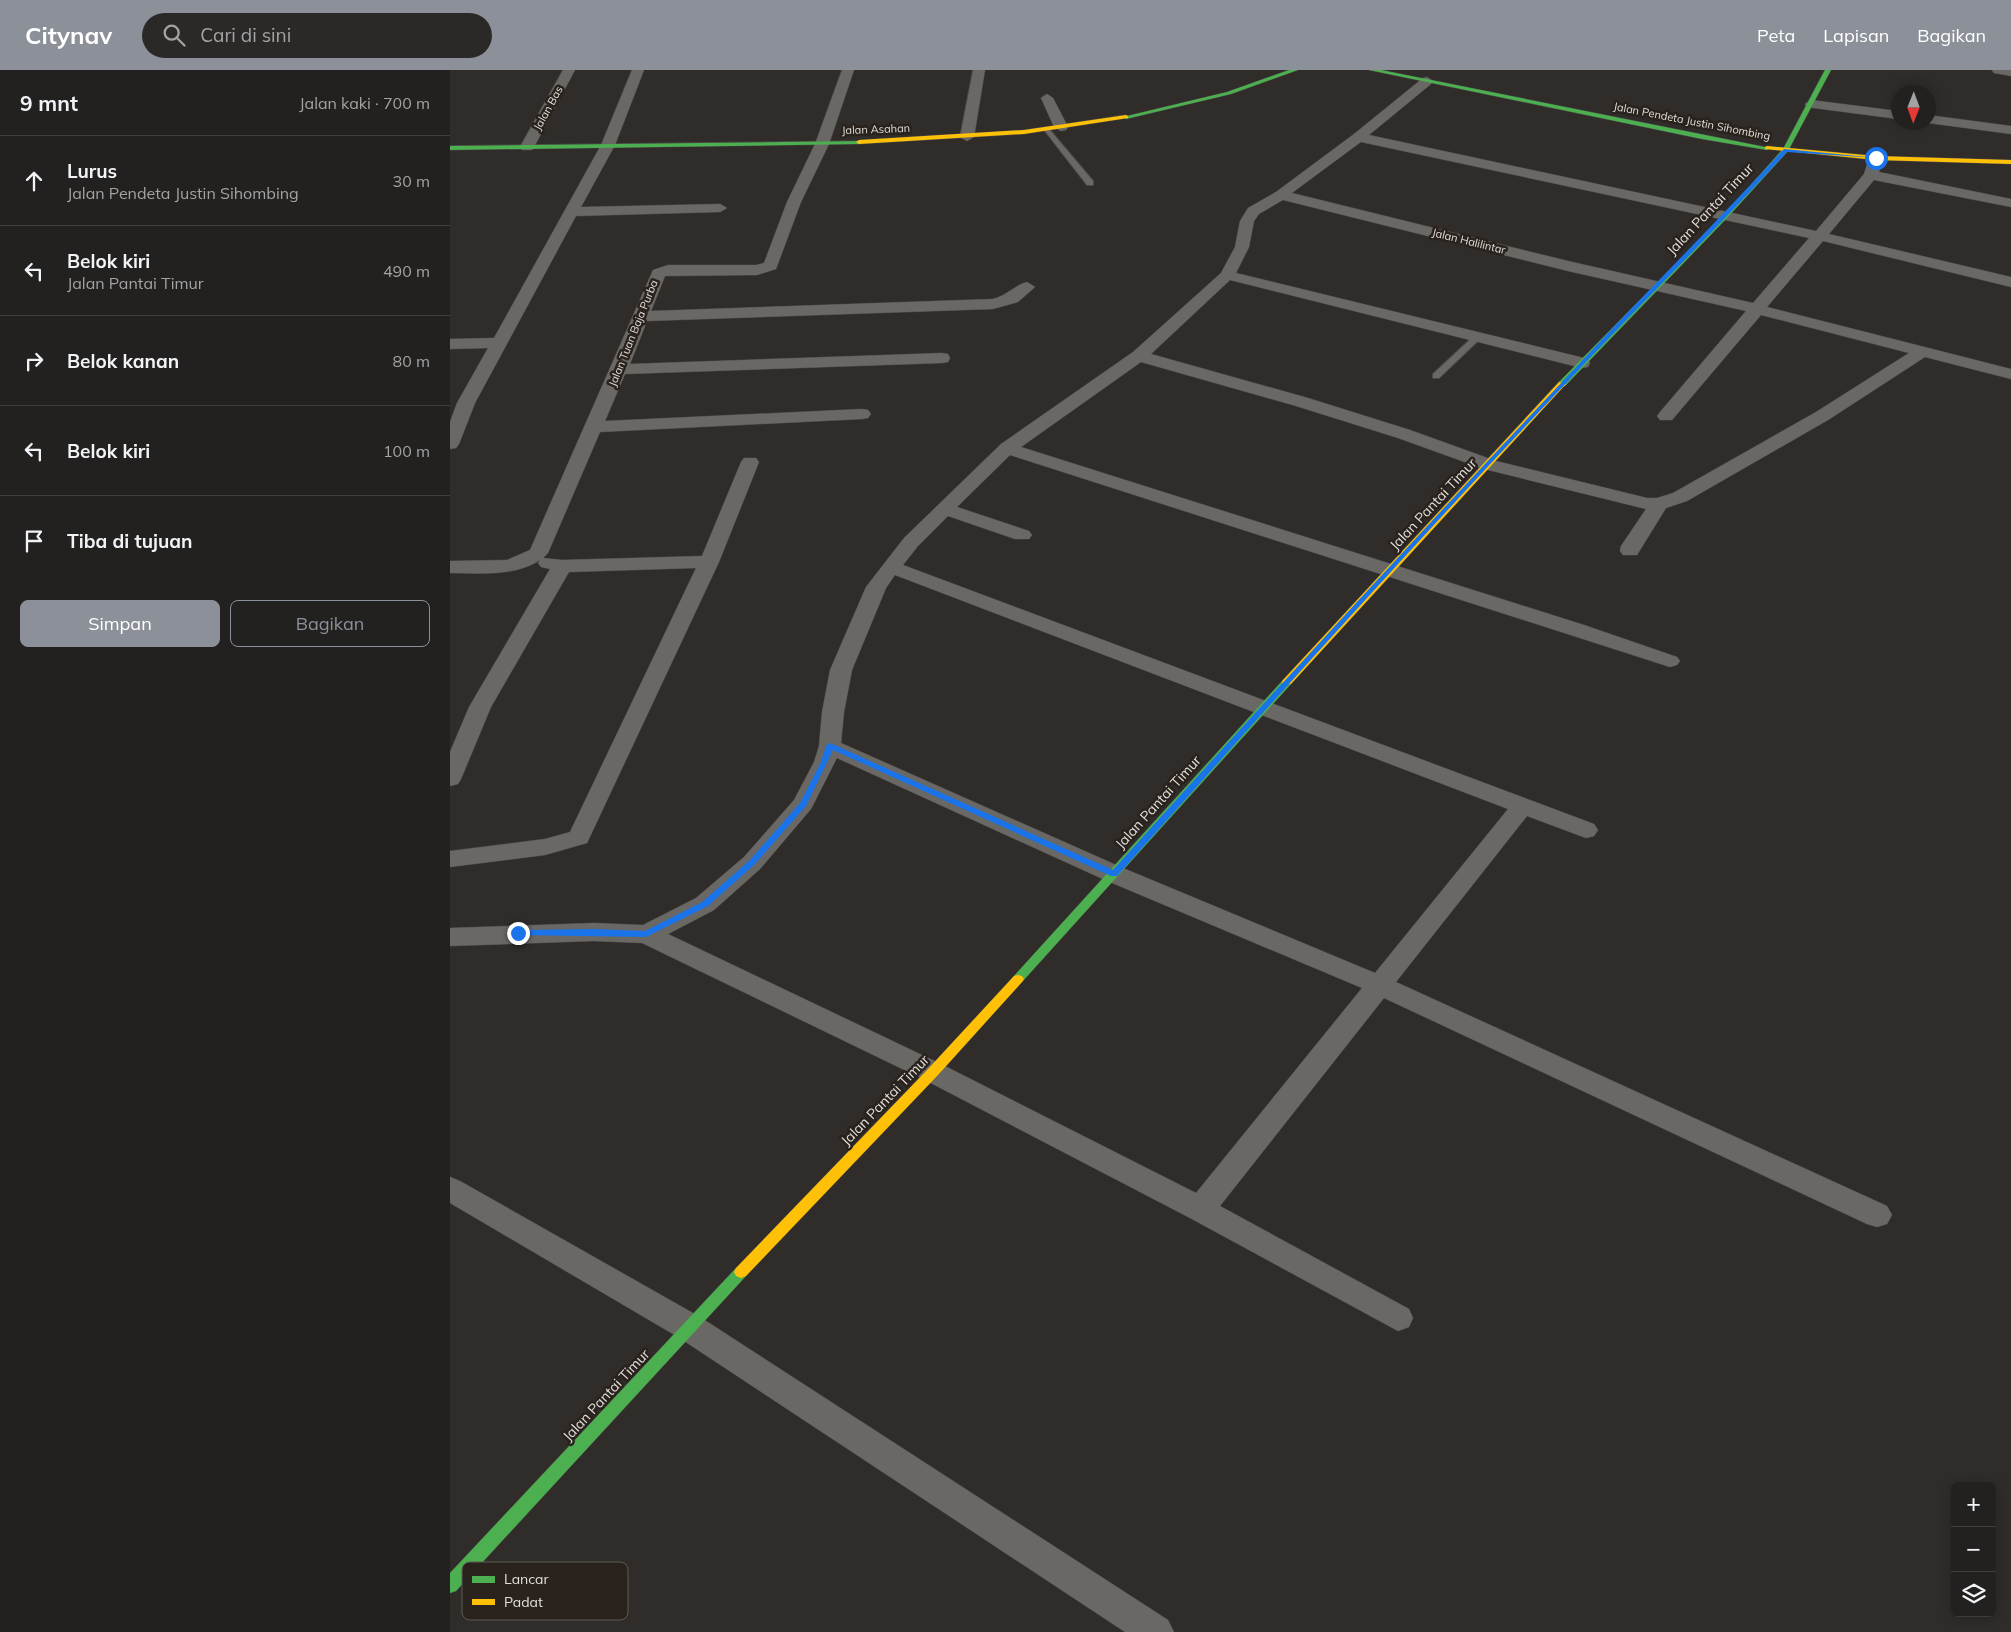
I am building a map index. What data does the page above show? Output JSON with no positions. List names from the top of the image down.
{
  "streets": {
    "street": [
      "Jalan Bas",
      "Jalan Pendeta Justin Sihombing",
      "Jalan Asahan",
      "Jalan Pantai Timur",
      "Jalan Halilintar",
      "Jalan Tuan Baja Purba"
    ]
  },
  "crossings": [
    ["Jalan Bas", "Jalan Asahan"],
    ["Jalan Pendeta Justin Sihombing", "Jalan Pantai Timur"],
    ["Jalan Asahan", "Jalan Tuan Baja Purba"],
    ["Jalan Pantai Timur", "Jalan Halilintar"]
  ],
  "legend": ["Lancar", "Padat"],
  "north": "bottom",
  "page": {
    "header": "Citynav",
    "search": "Cari di sini",
    "nav": ["Peta", "Lapisan", "Bagikan"],
    "heading": ["9 mnt", "Jalan kaki · 700 m"],
    "list": [
      ["Lurus", "Jalan Pendeta Justin Sihombing", "30 m"],
      ["Belok kiri", "Jalan Pantai Timur", "490 m"],
      ["Belok kanan", "80 m"],
      ["Belok kiri", "100 m"],
      "Tiba di tujuan"
    ],
    "buttons": ["Simpan", "Bagikan"],
    "map_buttons": ["+", "−"]
  }
}
